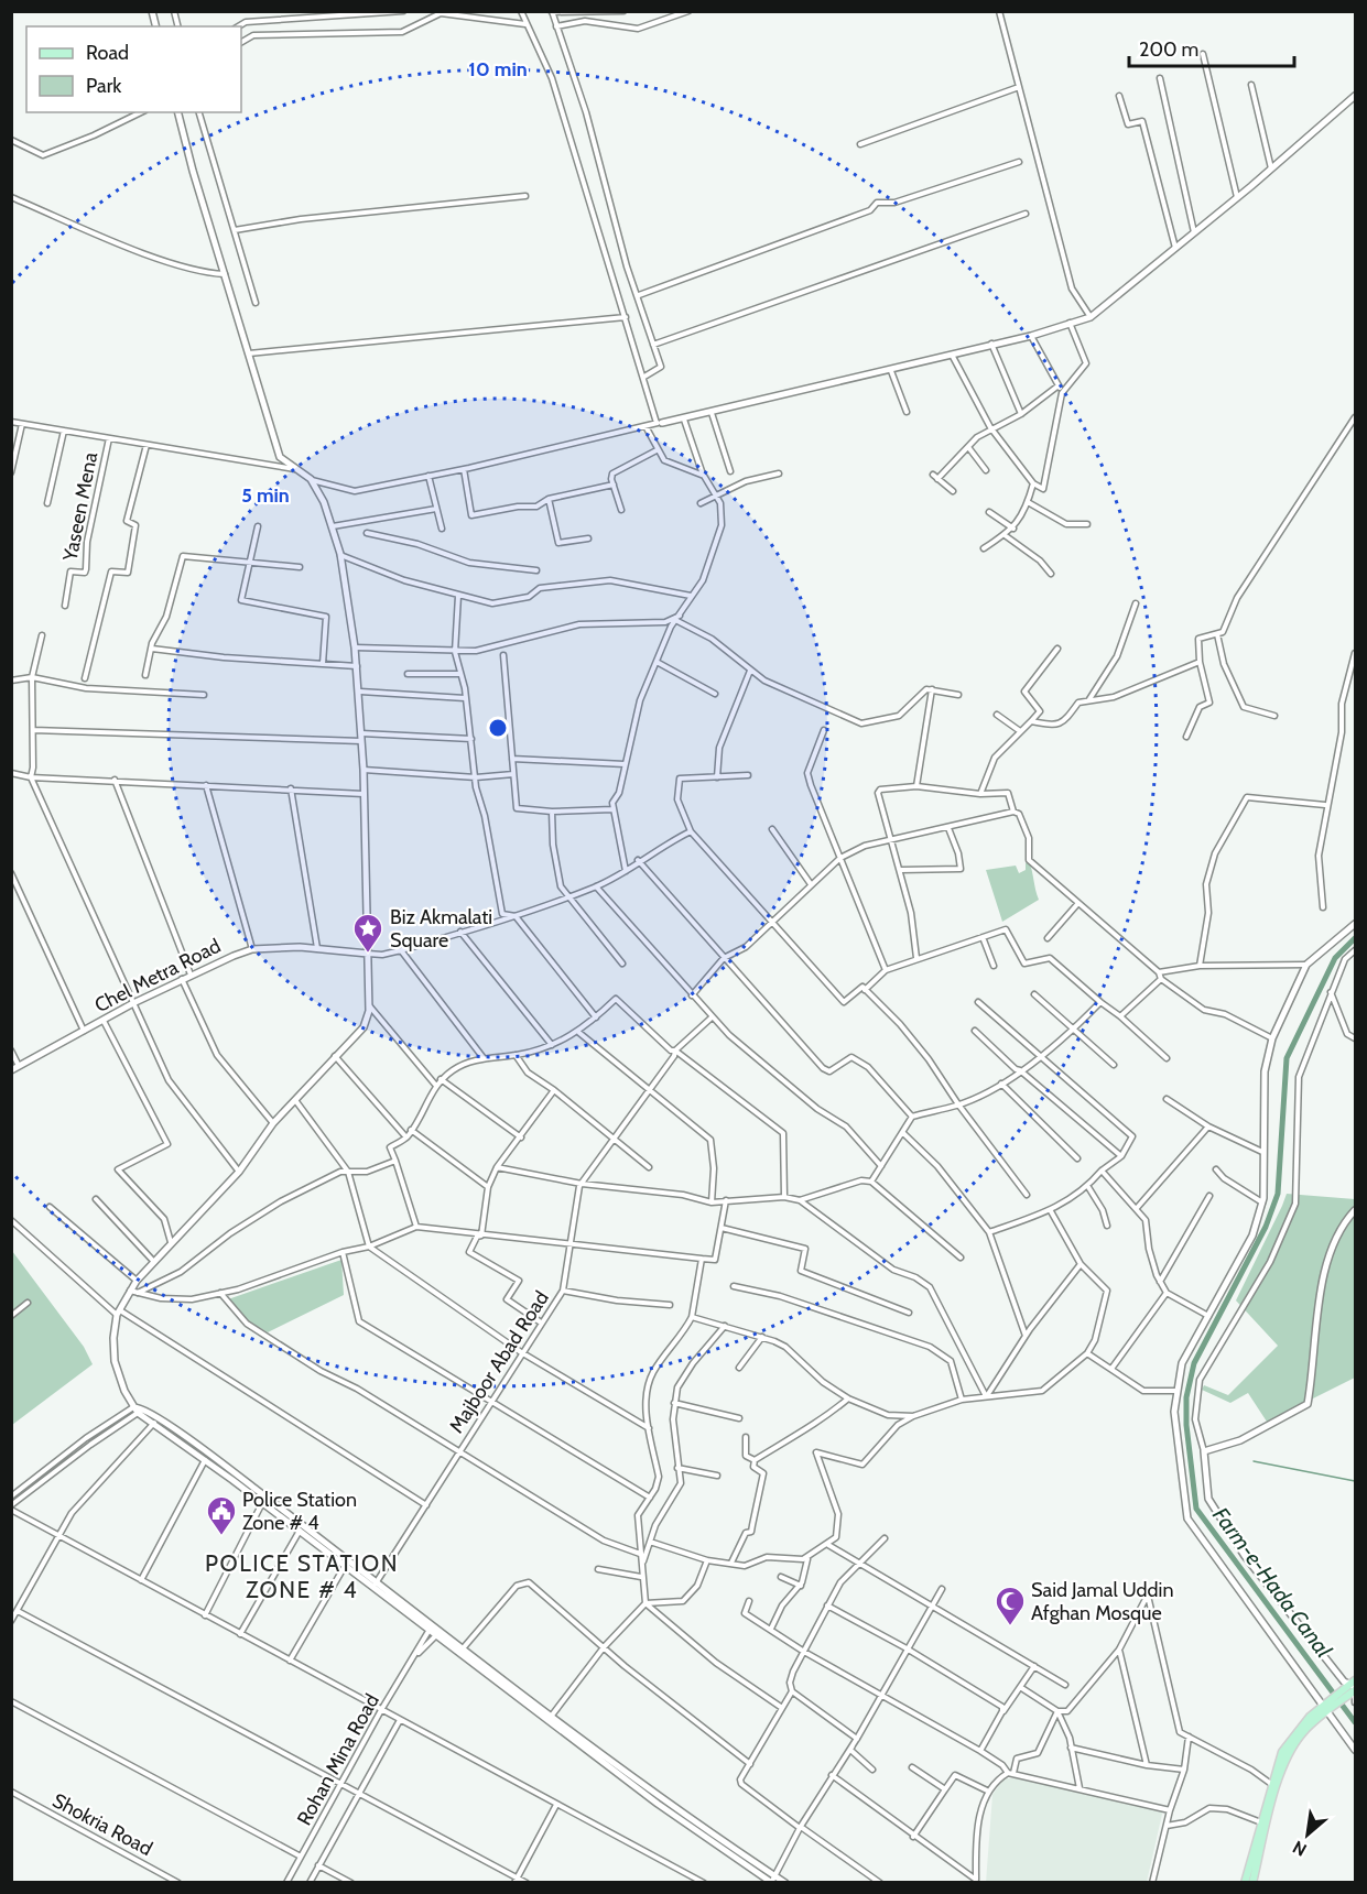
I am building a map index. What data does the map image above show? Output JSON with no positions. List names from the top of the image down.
{
  "streets": {
    "street": [
      "Yaseen Mena",
      "Chel Metra Road",
      "Majboor Abad Road",
      "Rohan Mina Road",
      "Shokria Road"
    ]
  },
  "districts": ["POLICE STATION ZONE # 4"],
  "water": ["Farm-e-Hada Canal"],
  "places": {
    "place": ["Biz Akmalati Square"],
    "public building": ["Police Station Zone # 4"],
    "mosque": ["Said Jamal Uddin Afghan Mosque"]
  },
  "legend": ["Road", "Park"],
  "scale_bar": "200 m",
  "north": "bottom left",
  "rings": ["10 min", "5 min"]
}
